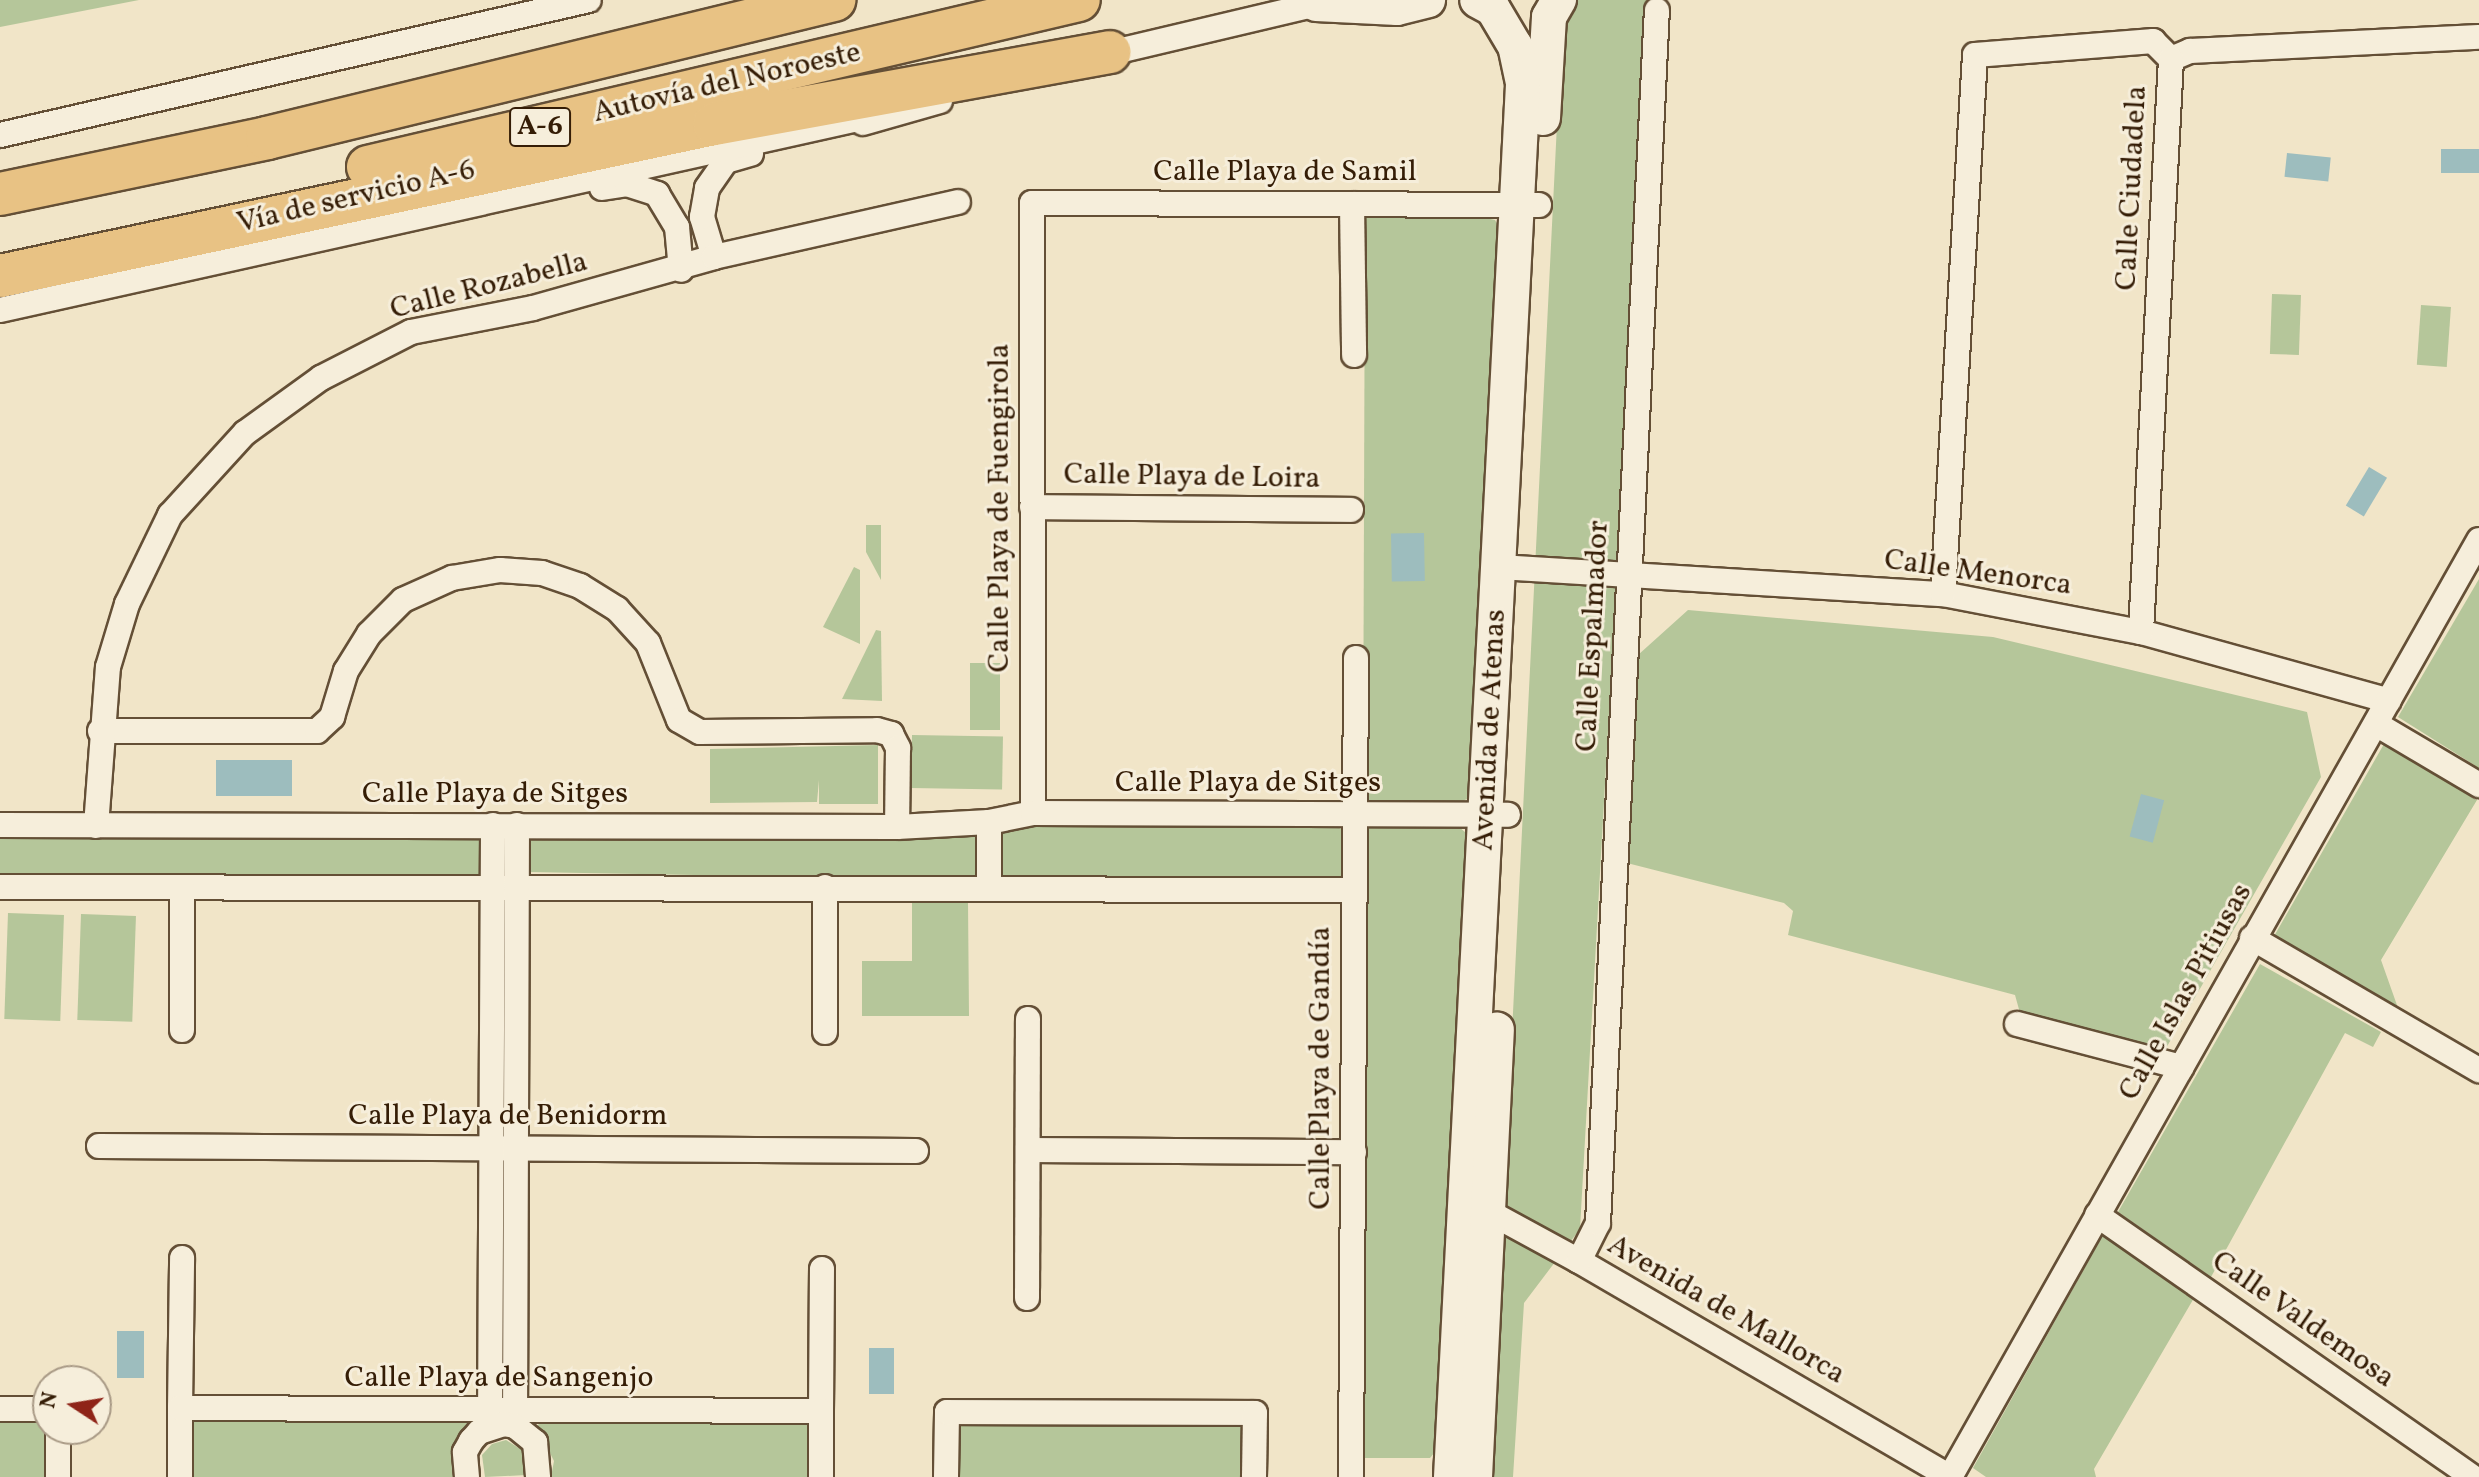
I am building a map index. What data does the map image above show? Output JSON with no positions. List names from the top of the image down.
{
  "streets": {
    "highway": ["Autovía del Noroeste", "A-6"],
    "main road": ["Avenida de Atenas"],
    "street": [
      "Calle Playa de Samil",
      "Calle Ciudadela",
      "Vía de servicio A-6",
      "Calle Rozabella",
      "Calle Playa de Loira",
      "Calle Playa de Fuengirola",
      "Calle Menorca",
      "Calle Espalmador",
      "Calle Playa de Sitges",
      "Calle Islas Pitiusas",
      "Calle Playa de Gandía",
      "Calle Playa de Benidorm",
      "Avenida de Mallorca",
      "Calle Valdemosa",
      "Calle Playa de Sangenjo"
    ]
  },
  "crossings": [
    ["Calle Playa de Samil", "Calle Playa de Fuengirola"],
    ["Calle Playa de Samil", "Avenida de Atenas"],
    ["Calle Ciudadela", "Calle Menorca"],
    ["Calle Rozabella", "Calle Playa de Sitges"],
    ["Calle Playa de Loira", "Calle Playa de Fuengirola"],
    ["Calle Playa de Fuengirola", "Calle Playa de Sitges"],
    ["Calle Menorca", "Calle Espalmador"],
    ["Calle Menorca", "Avenida de Atenas"],
    ["Calle Menorca", "Calle Islas Pitiusas"],
    ["Calle Espalmador", "Avenida de Mallorca"],
    ["Avenida de Atenas", "Calle Playa de Sitges"],
    ["Avenida de Atenas", "Avenida de Mallorca"],
    ["Calle Playa de Sitges", "Calle Playa de Gandía"],
    ["Calle Islas Pitiusas", "Avenida de Mallorca"],
    ["Calle Islas Pitiusas", "Calle Valdemosa"]
  ],
  "north": "left"
}
